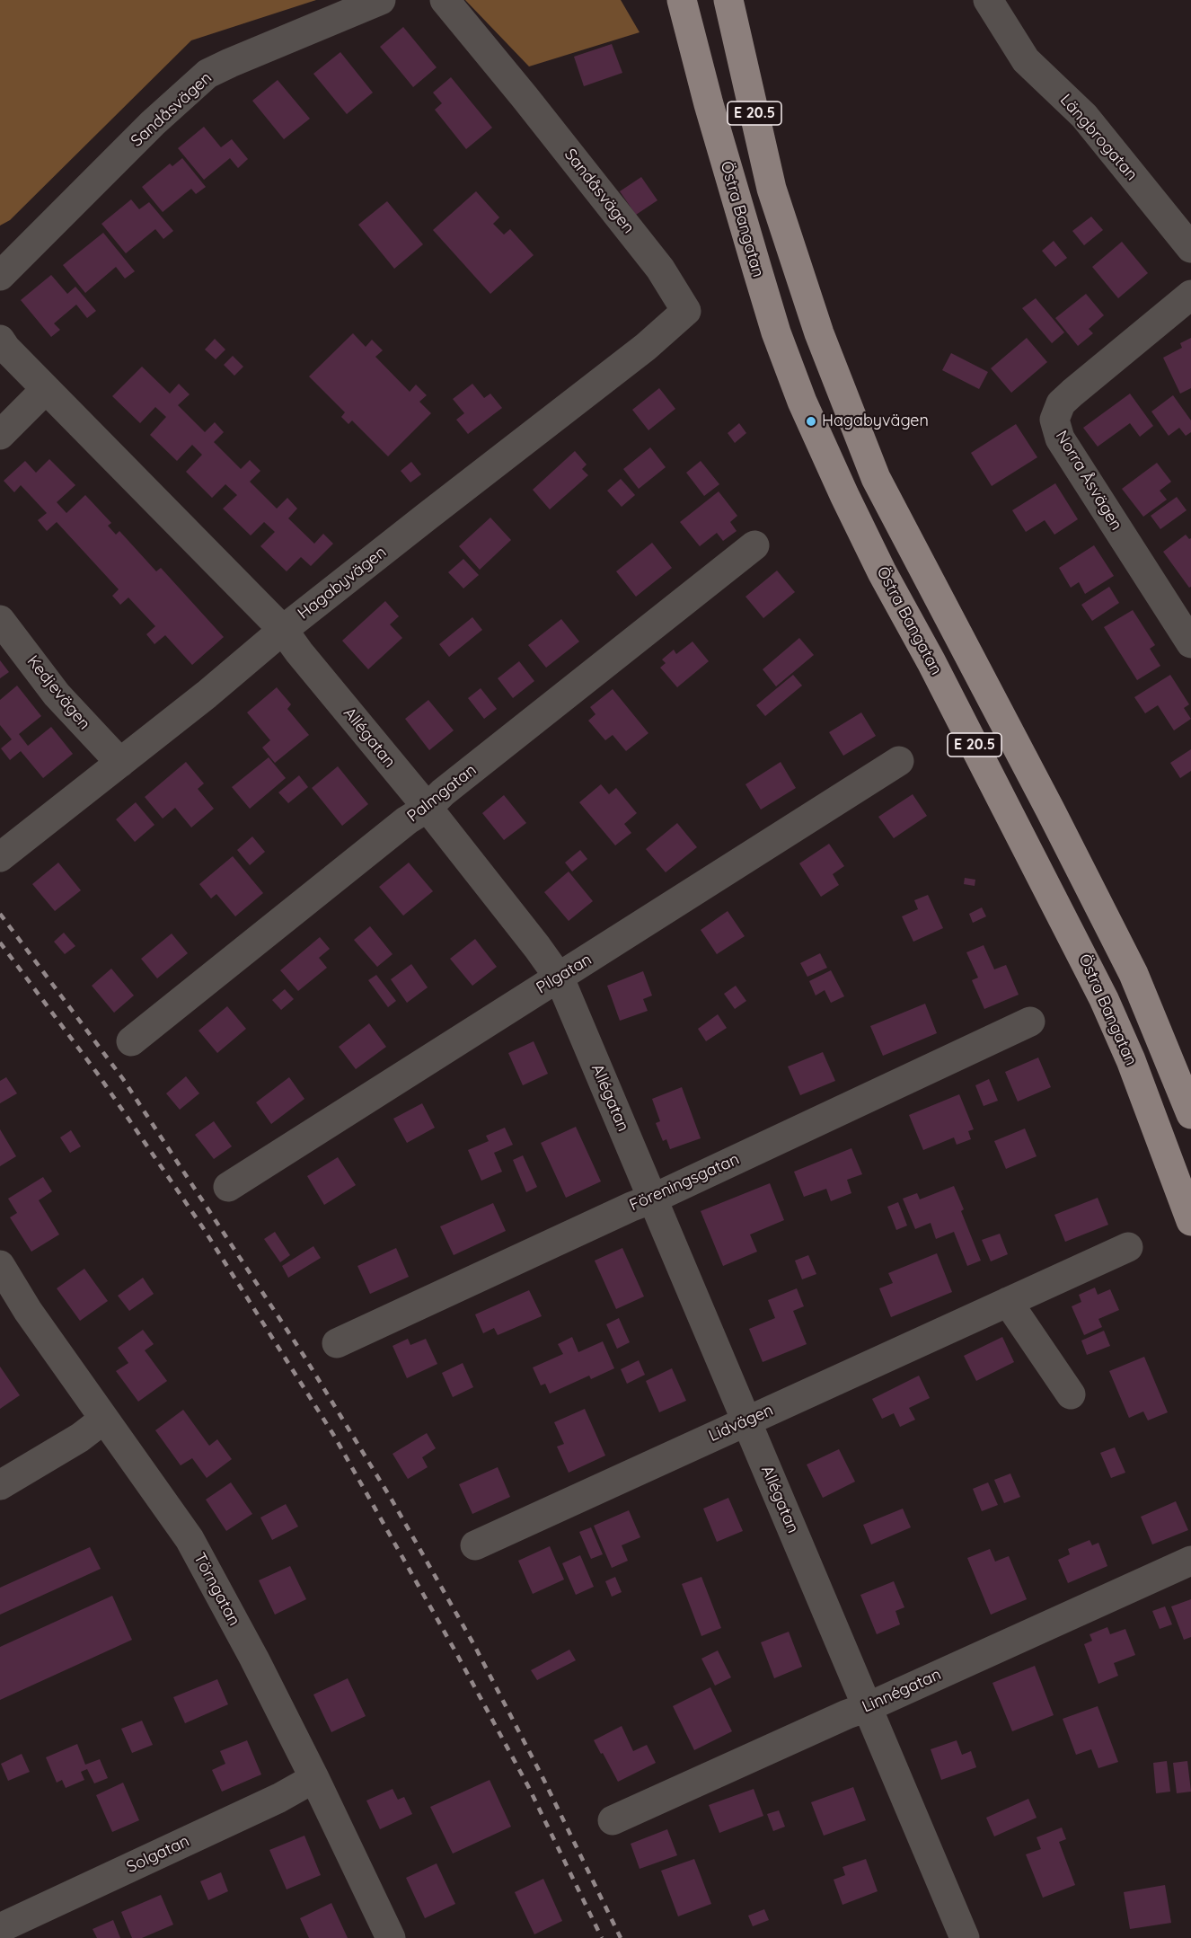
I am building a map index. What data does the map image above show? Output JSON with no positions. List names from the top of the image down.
{
  "streets": {
    "main road": ["E 20.5", "Östra Bangatan"],
    "street": [
      "Sandåsvägen",
      "Längbrogatan",
      "Norra Åsvägen",
      "Hagabyvägen",
      "Kedjevägen",
      "Allégatan",
      "Palmgatan",
      "Pilgatan",
      "Föreningsgatan",
      "Lidvägen",
      "Törngatan",
      "Linnégatan",
      "Solgatan"
    ]
  },
  "crossings": [
    ["Sandåsvägen", "Hagabyvägen"],
    ["Hagabyvägen", "Kedjevägen"],
    ["Hagabyvägen", "Allégatan"],
    ["Allégatan", "Palmgatan"],
    ["Allégatan", "Pilgatan"],
    ["Allégatan", "Föreningsgatan"],
    ["Allégatan", "Lidvägen"],
    ["Allégatan", "Linnégatan"],
    ["Törngatan", "Solgatan"]
  ],
  "places": ["Hagabyvägen"]
}
